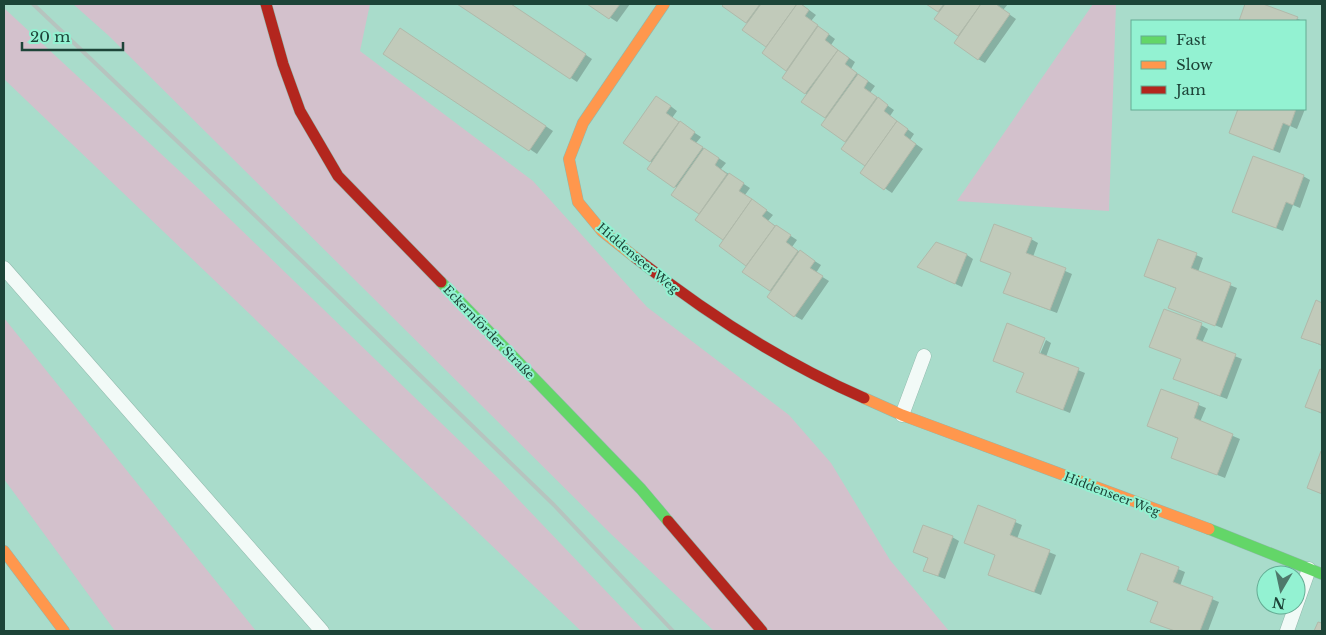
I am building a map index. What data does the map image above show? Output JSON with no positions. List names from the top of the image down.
{
  "streets": {
    "main road": ["Hiddenseer Weg", "Eckernförder Straße"]
  },
  "legend": ["Fast", "Slow", "Jam"],
  "scale_bar": "20 m",
  "north": "bottom"
}
